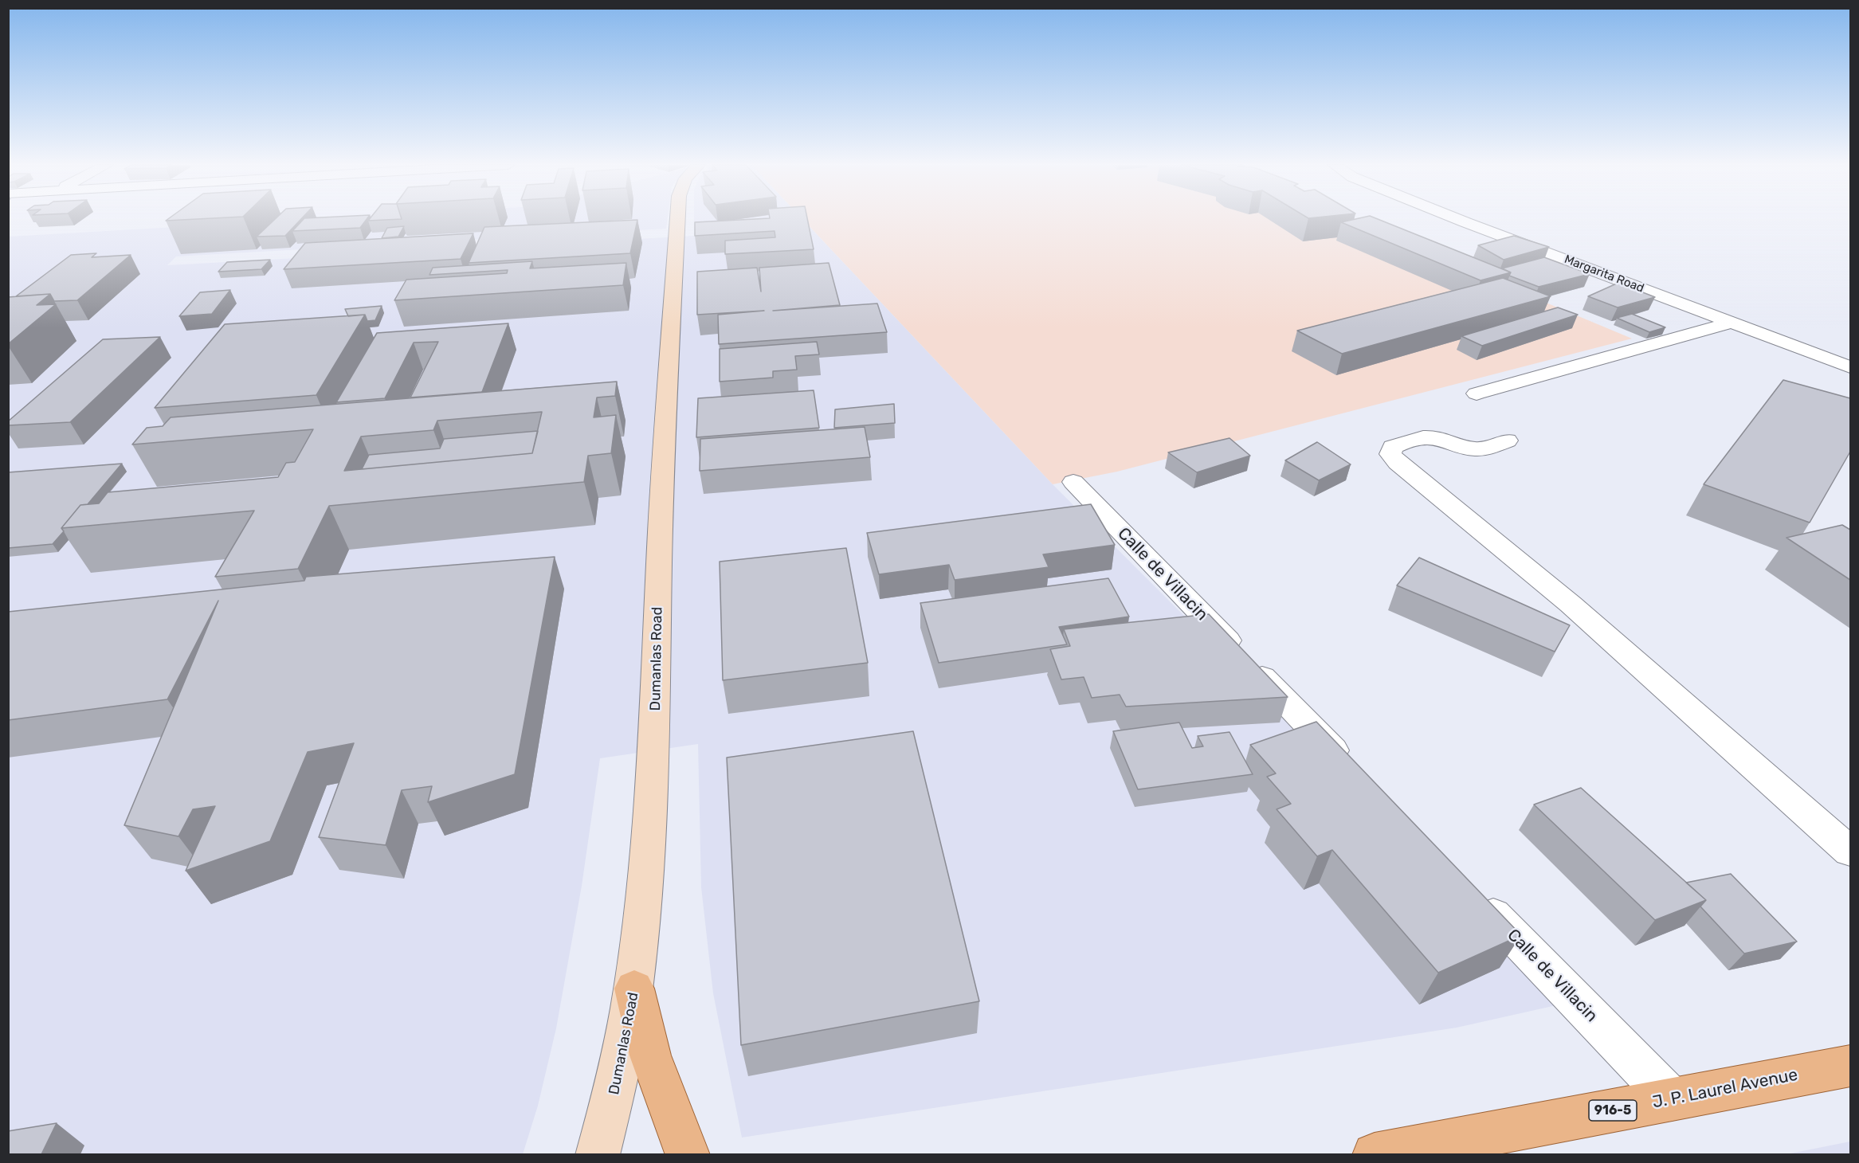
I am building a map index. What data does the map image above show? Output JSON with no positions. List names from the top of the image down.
{
  "streets": {
    "main road": ["Dumanlas Road", "J. P. Laurel Avenue", "916-5"],
    "street": ["Margarita Road", "Calle de Villacin"]
  },
  "crossings": [
    ["Calle de Villacin", "J. P. Laurel Avenue"]
  ]
}
